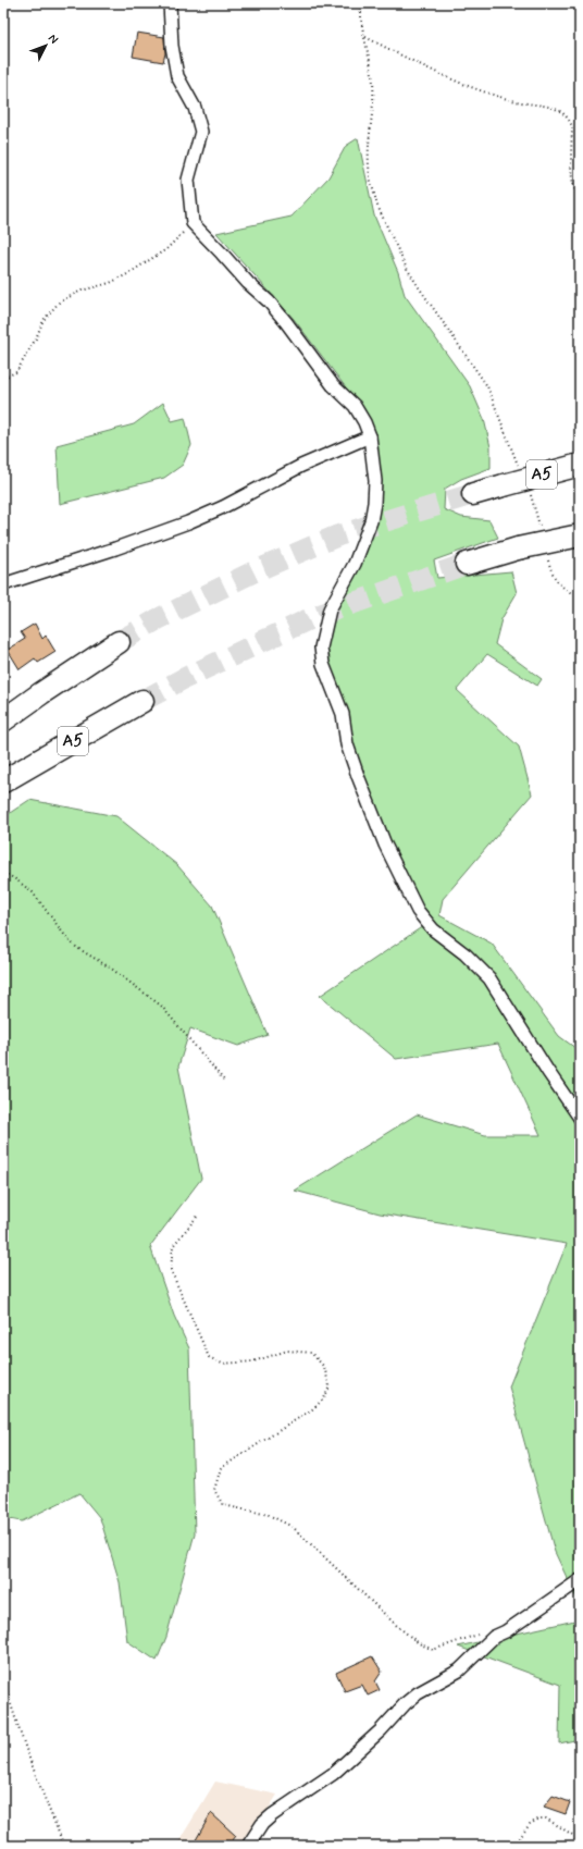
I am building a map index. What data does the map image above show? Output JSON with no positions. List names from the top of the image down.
{
  "streets": {
    "highway": ["Α5"]
  },
  "north": "top right"
}
